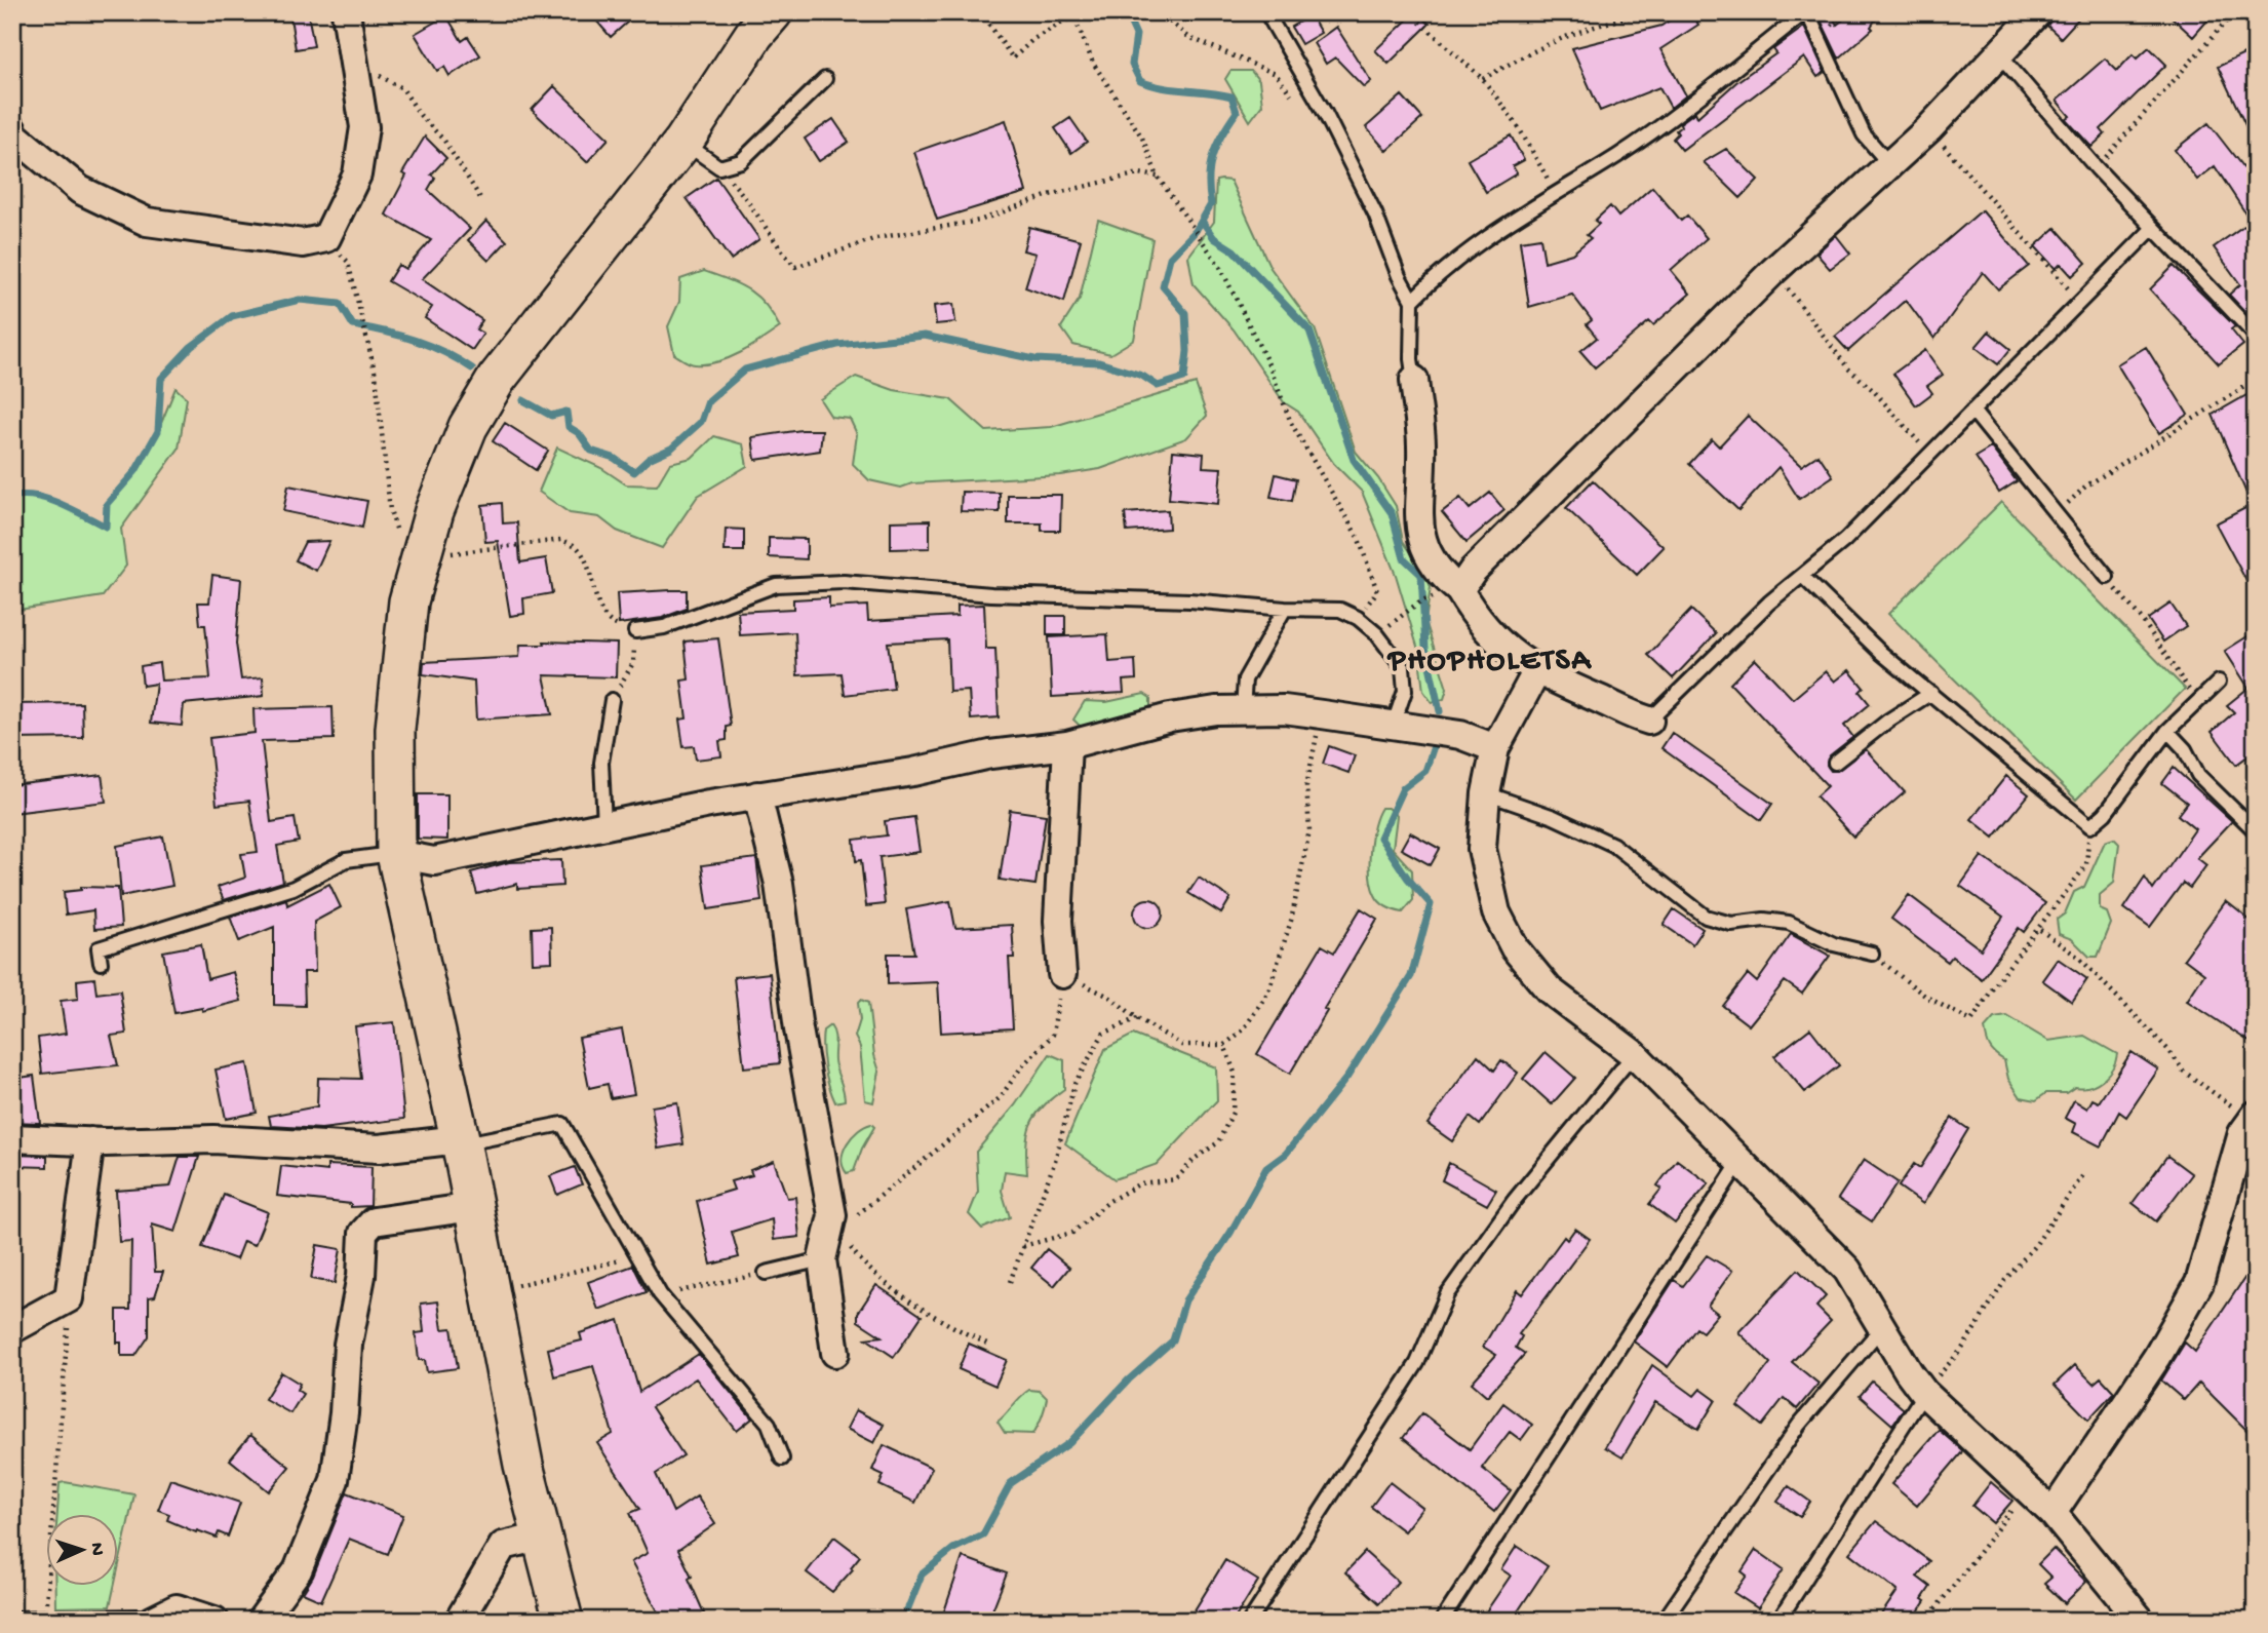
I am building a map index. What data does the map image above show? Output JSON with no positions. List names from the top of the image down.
{
  "districts": ["PHOPHOLETSA"],
  "north": "right"
}
